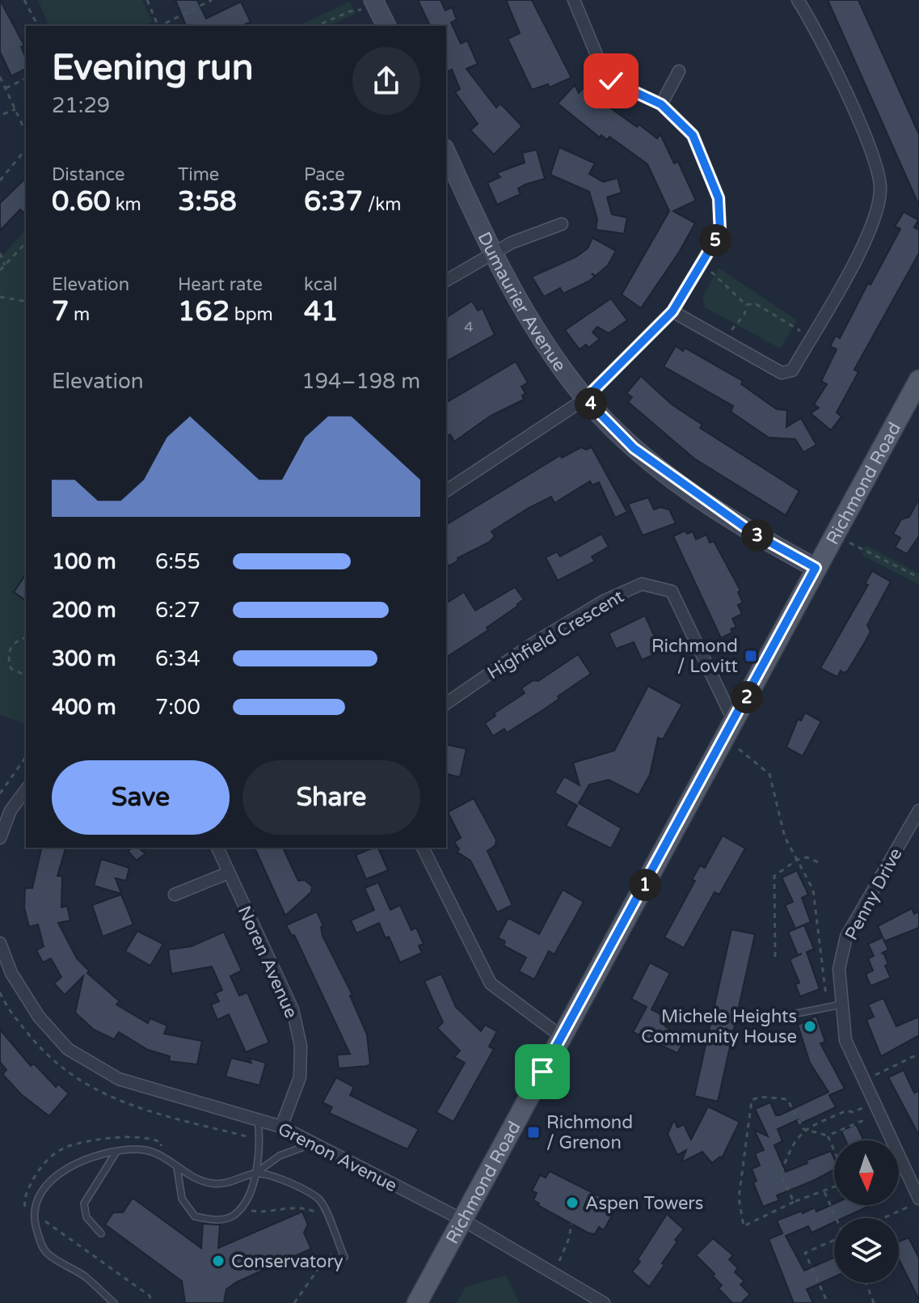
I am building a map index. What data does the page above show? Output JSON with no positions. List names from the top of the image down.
{
  "streets": {
    "main road": ["Richmond Road"],
    "street": [
      "Dumaurier Avenue",
      "Highfield Crescent",
      "Penny Drive",
      "Noren Avenue",
      "Grenon Avenue"
    ]
  },
  "crossings": [
    ["Dumaurier Avenue", "Richmond Road"],
    ["Richmond Road", "Highfield Crescent"],
    ["Richmond Road", "Grenon Avenue"],
    ["Noren Avenue", "Grenon Avenue"]
  ],
  "places": {
    "transit": ["Richmond / Lovitt", "Richmond / Grenon"],
    "other": ["Michele Heights Community House", "Aspen Towers", "Conservatory"]
  },
  "house_numbers": ["4"],
  "north": "bottom",
  "page": {
    "heading": ["Evening run", "21:29"],
    "stats": [
      ["Distance", "0.60 km"],
      ["Time", "3:58"],
      ["Pace", "6:37 /km"],
      ["Elevation", "7 m"],
      ["Heart rate", "162 bpm"],
      ["kcal", "41"]
    ],
    "pins": [
      "5",
      "4",
      "3",
      "2",
      "1"
    ],
    "chart": ["Elevation", "194–198 m"],
    "list": [
      {
        "name": "100 m",
        "note": "6:55"
      },
      {
        "name": "200 m",
        "note": "6:27"
      },
      {
        "name": "300 m",
        "note": "6:34"
      },
      {
        "name": "400 m",
        "note": "7:00"
      }
    ],
    "buttons": ["Save", "Share"]
  }
}
